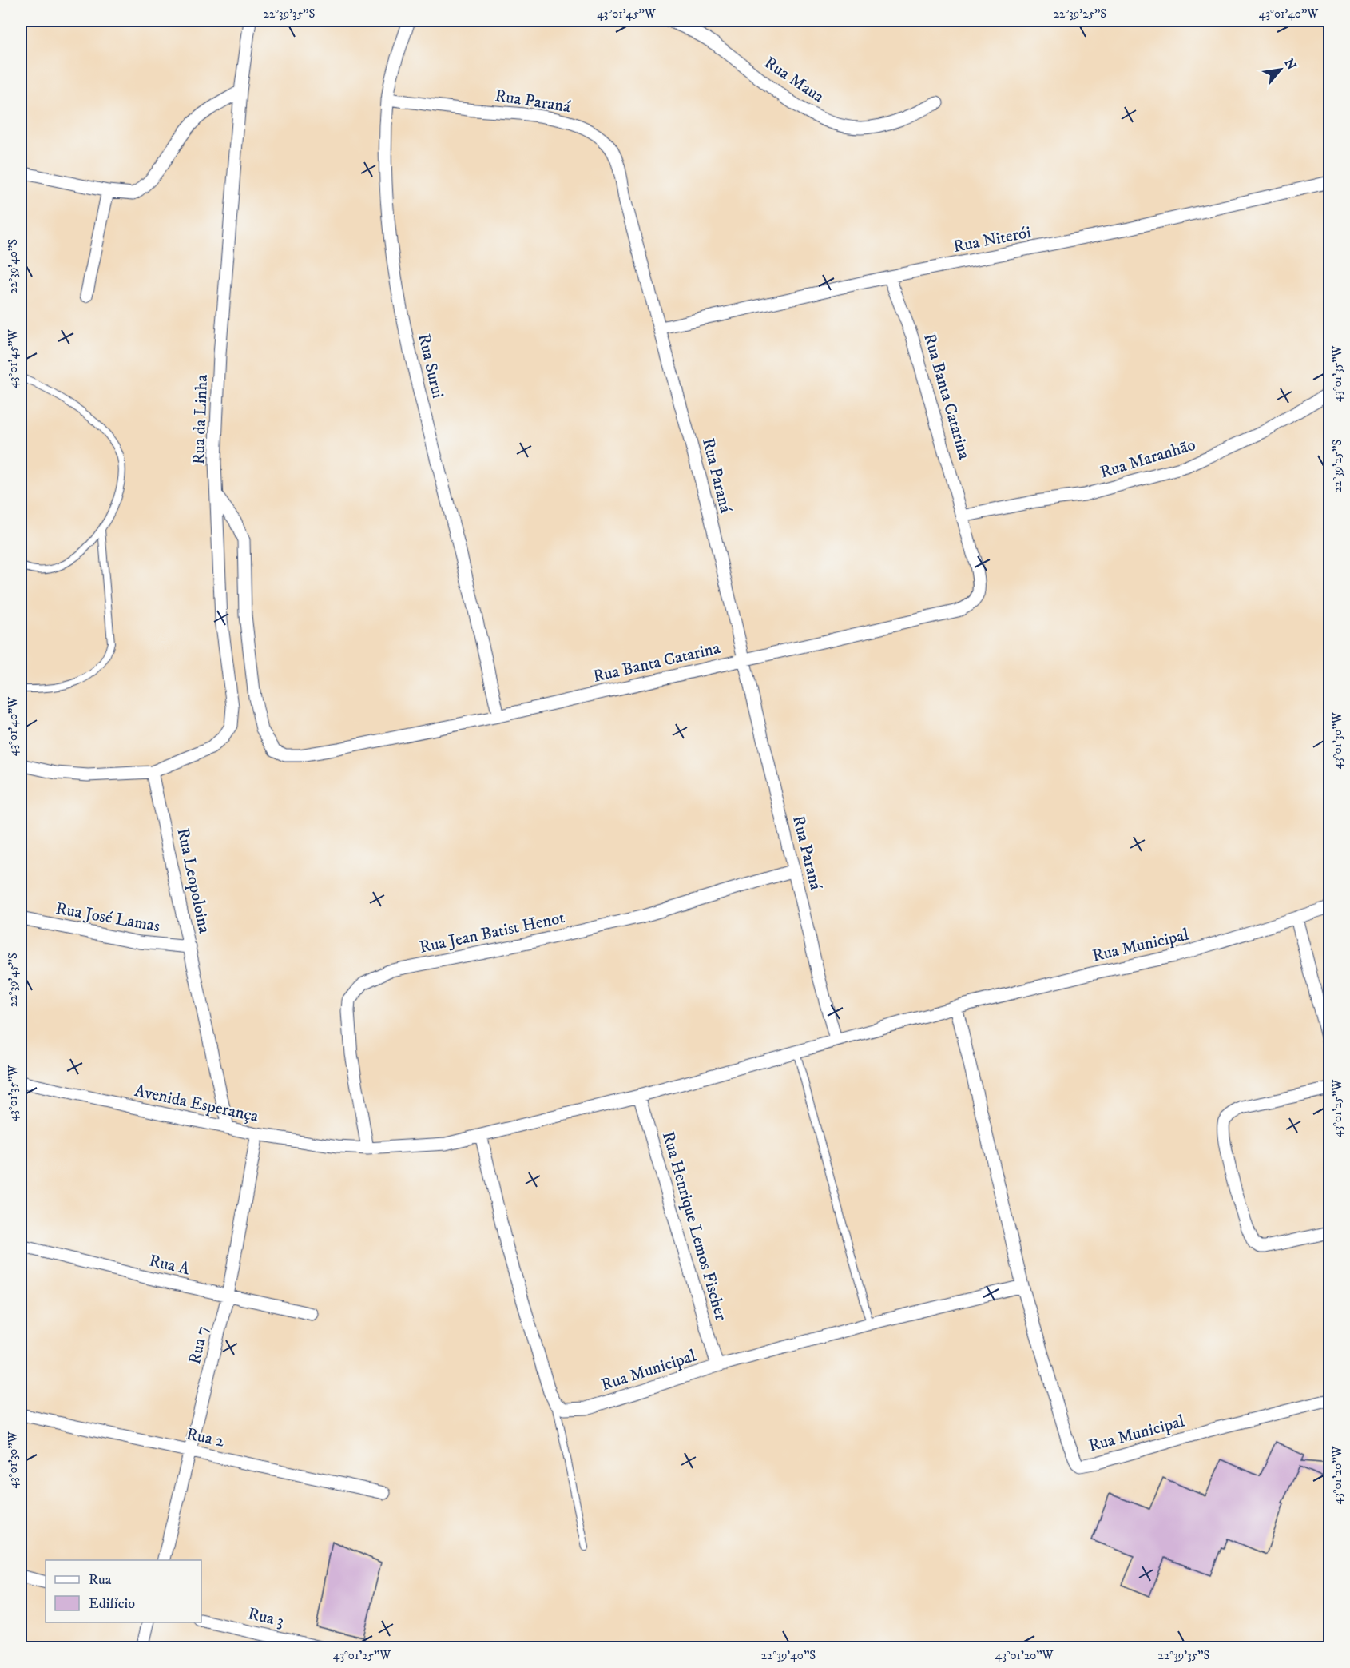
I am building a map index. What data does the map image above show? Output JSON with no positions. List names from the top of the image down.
{
  "streets": {
    "street": [
      "Rua Maua",
      "Rua Paraná",
      "Rua Niterói",
      "Rua Surui",
      "Rua Banta Catarina",
      "Rua da Linha",
      "Rua Maranhão",
      "Rua Leopoloina",
      "Rua José Lamas",
      "Rua Jean Batist Henot",
      "Rua Municipal",
      "Avenida Esperança",
      "Rua Henrique Lemos Fischer",
      "Rua A",
      "Rua 7",
      "Rua 2",
      "Rua 3"
    ]
  },
  "crossings": [
    ["Rua Paraná", "Rua Niterói"],
    ["Rua Paraná", "Rua Surui"],
    ["Rua Paraná", "Rua Banta Catarina"],
    ["Rua Paraná", "Rua Jean Batist Henot"],
    ["Rua Paraná", "Rua Municipal"],
    ["Rua Niterói", "Rua Banta Catarina"],
    ["Rua Surui", "Rua Banta Catarina"],
    ["Rua Banta Catarina", "Rua da Linha"],
    ["Rua Banta Catarina", "Rua Maranhão"],
    ["Rua da Linha", "Rua Leopoloina"],
    ["Rua Leopoloina", "Rua José Lamas"],
    ["Rua Leopoloina", "Avenida Esperança"],
    ["Rua Jean Batist Henot", "Rua Municipal"],
    ["Rua Jean Batist Henot", "Avenida Esperança"],
    ["Rua Municipal", "Avenida Esperança"],
    ["Rua Municipal", "Rua Henrique Lemos Fischer"],
    ["Avenida Esperança", "Rua 7"],
    ["Rua A", "Rua 7"],
    ["Rua 7", "Rua 2"]
  ],
  "legend": ["Rua", "Edifício"],
  "north": "top right",
  "coordinates": [
    "22°39'35\"S",
    "43°01'45\"W",
    "22°39'25\"S",
    "43°01'40\"W",
    "22°39'40\"S",
    "43°01'35\"W",
    "43°01'30\"W",
    "22°39'45\"S",
    "43°01'25\"W",
    "43°01'20\"W"
  ]
}
